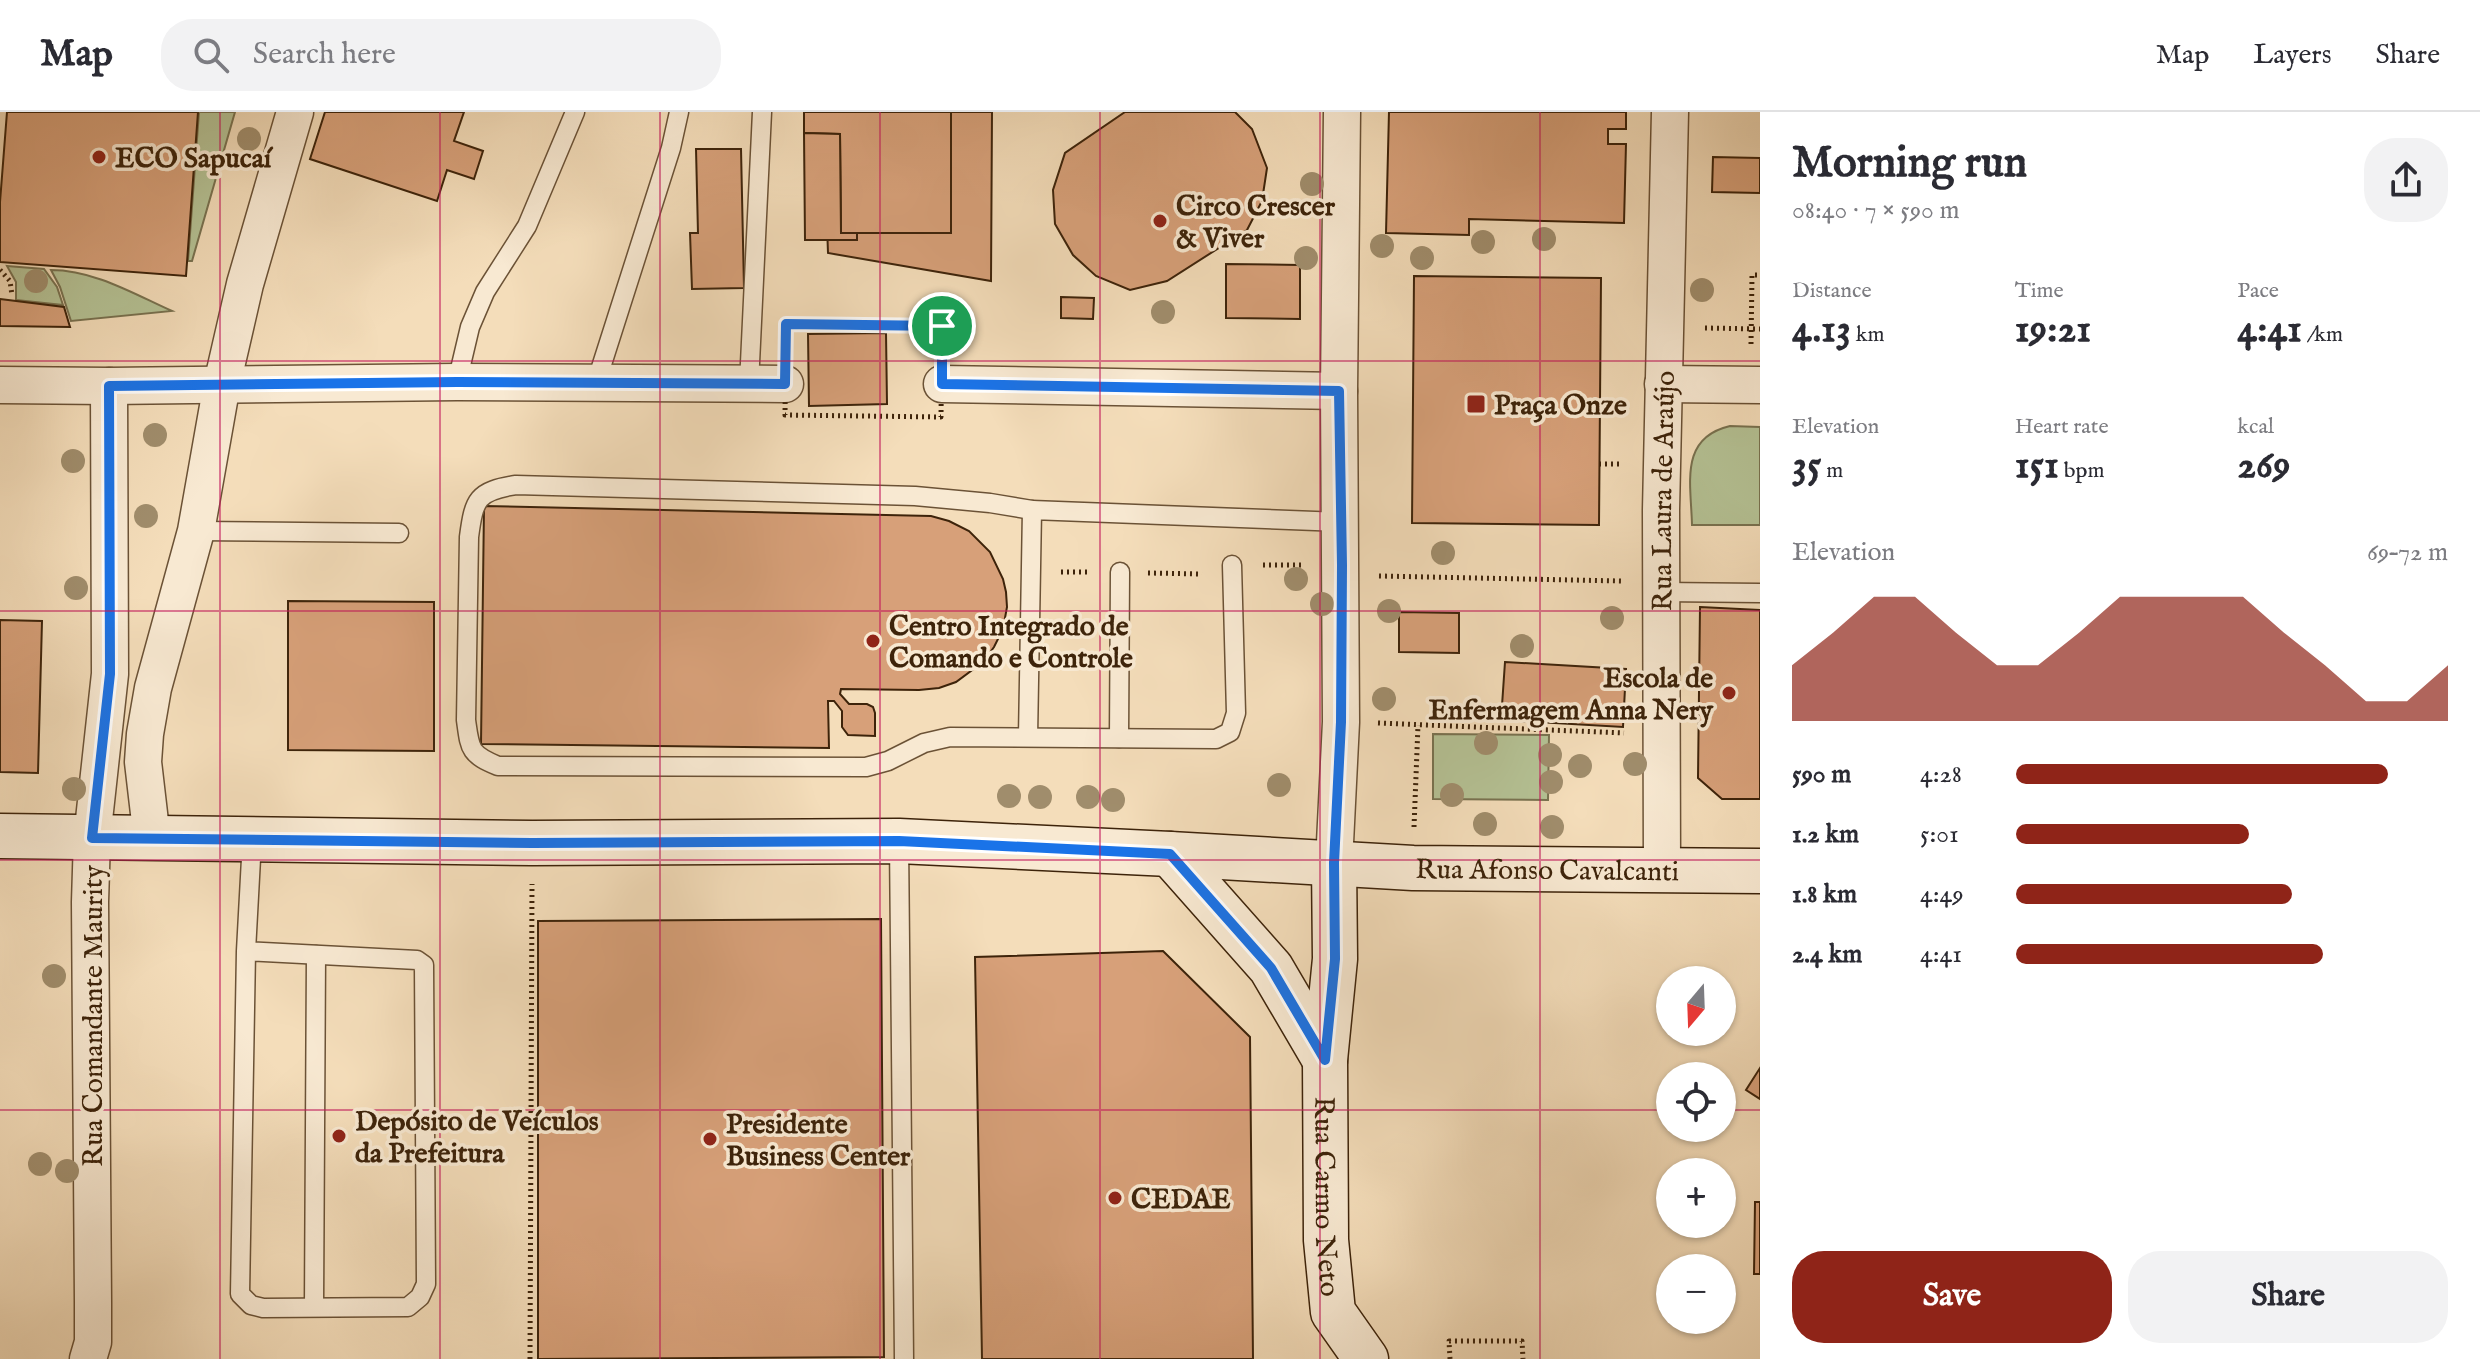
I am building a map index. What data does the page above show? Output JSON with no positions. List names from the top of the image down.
{
  "streets": {
    "street": [
      "Rua Laura de Araújo",
      "Rua Afonso Cavalcanti",
      "Rua Comandante Maurity",
      "Rua Carmo Neto"
    ]
  },
  "crossings": [
    ["Rua Laura de Araújo", "Rua Afonso Cavalcanti"],
    ["Rua Afonso Cavalcanti", "Rua Comandante Maurity"],
    ["Rua Afonso Cavalcanti", "Rua Carmo Neto"]
  ],
  "places": {
    "other": [
      "ECO Sapucaí",
      "Circo Crescer & Viver",
      "Centro Integrado de Comando e Controle",
      "Escola de Enfermagem Anna Nery",
      "Depósito de Veículos da Prefeitura",
      "Presidente Business Center",
      "CEDAE"
    ],
    "transit": ["Praça Onze"]
  },
  "north": "bottom",
  "page": {
    "header": "Map",
    "search": "Search here",
    "nav": ["Map", "Layers", "Share"],
    "heading": ["Morning run", "08:40 · 7 × 590 m"],
    "stats": [
      ["Distance", "4.13 km"],
      ["Time", "19:21"],
      ["Pace", "4:41 /km"],
      ["Elevation", "35 m"],
      ["Heart rate", "151 bpm"],
      ["kcal", "269"]
    ],
    "chart": ["Elevation", "69–72 m"],
    "list": [
      {
        "name": "590 m",
        "note": "4:28"
      },
      {
        "name": "1.2 km",
        "note": "5:01"
      },
      {
        "name": "1.8 km",
        "note": "4:49"
      },
      {
        "name": "2.4 km",
        "note": "4:41"
      }
    ],
    "map_buttons": ["+", "−"],
    "buttons": ["Save", "Share"]
  }
}
